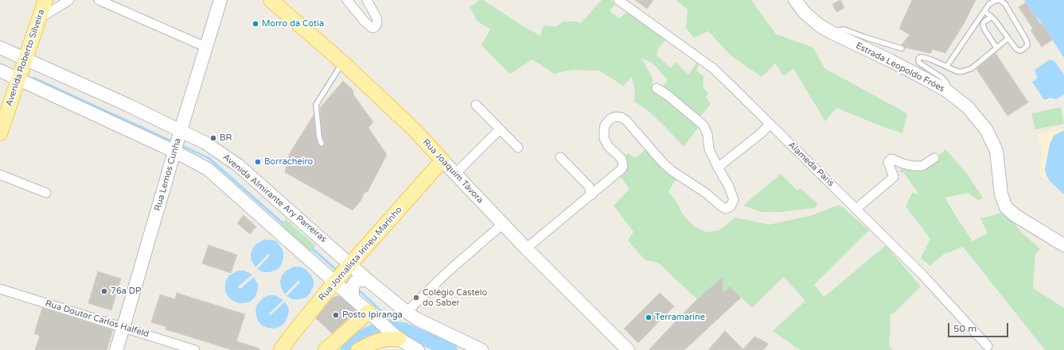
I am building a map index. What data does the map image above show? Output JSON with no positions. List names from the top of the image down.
{
  "streets": {
    "main road": [
      "Avenida Roberto Silveira",
      "Estrada Leopoldo Fróes",
      "Rua Joaquim Távora",
      "Rua Lemos Cunha",
      "Avenida Almirante Ary Parreiras",
      "Rua Jornalista Irineu Marinho"
    ],
    "street": ["Alameda Paris", "Rua Doutor Carlos Halfeld"]
  },
  "crossings": [
    ["Avenida Roberto Silveira", "Avenida Almirante Ary Parreiras"],
    ["Rua Joaquim Távora", "Rua Jornalista Irineu Marinho"],
    ["Rua Lemos Cunha", "Avenida Almirante Ary Parreiras"],
    ["Rua Lemos Cunha", "Rua Doutor Carlos Halfeld"],
    ["Avenida Almirante Ary Parreiras", "Rua Jornalista Irineu Marinho"]
  ],
  "places": [
    "Morro da Cotia",
    "BR",
    "Borracheiro",
    "76a DP",
    "Colégio Castelo do Saber",
    "Posto Ipiranga",
    "Terramarine"
  ],
  "scale_bar": "50 m"
}
